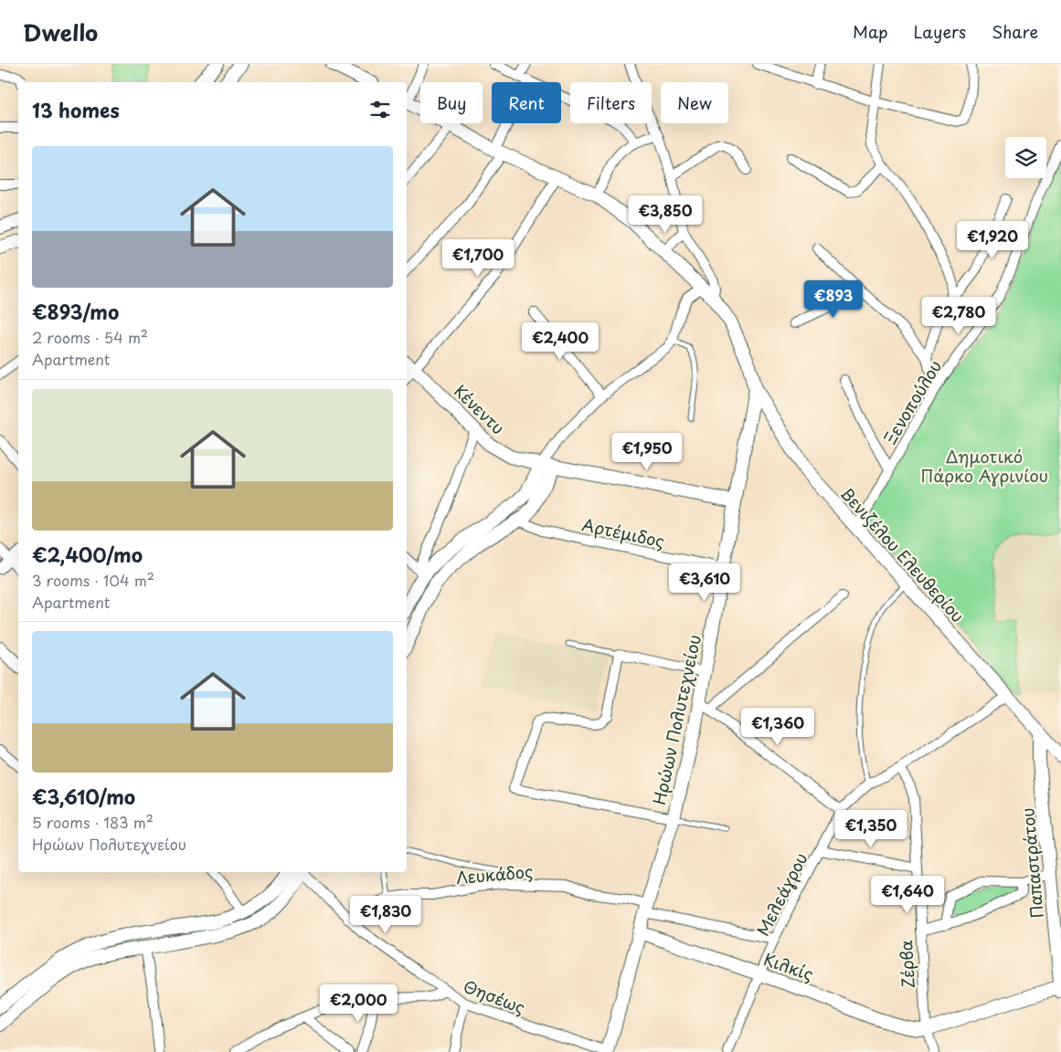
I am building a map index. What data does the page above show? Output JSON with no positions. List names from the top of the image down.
{
  "streets": {
    "street": [
      "Ξενοπούλου",
      "Κένεντυ",
      "Αρτέμιδος",
      "Βενιζέλου Ελευθερίου",
      "Ηρώων Πολυτεχνείου",
      "Παπαστράτου",
      "Λευκάδος",
      "Μελεάγρου",
      "Ζέρβα",
      "Κιλκίς",
      "Θησέως"
    ]
  },
  "crossings": [
    ["Ξενοπούλου", "Βενιζέλου Ελευθερίου"],
    ["Κένεντυ", "Ηρώων Πολυτεχνείου"],
    ["Αρτέμιδος", "Ηρώων Πολυτεχνείου"],
    ["Βενιζέλου Ελευθερίου", "Ηρώων Πολυτεχνείου"],
    ["Βενιζέλου Ελευθερίου", "Παπαστράτου"],
    ["Βενιζέλου Ελευθερίου", "Μελεάγρου"],
    ["Ηρώων Πολυτεχνείου", "Λευκάδος"],
    ["Ηρώων Πολυτεχνείου", "Κιλκίς"],
    ["Ηρώων Πολυτεχνείου", "Θησέως"],
    ["Λευκάδος", "Μελεάγρου"],
    ["Λευκάδος", "Θησέως"],
    ["Μελεάγρου", "Ζέρβα"],
    ["Μελεάγρου", "Κιλκίς"],
    ["Ζέρβα", "Κιλκίς"]
  ],
  "parks": ["Δημοτικό Πάρκο Αγρινίου"],
  "page": {
    "header": "Dwello",
    "nav": ["Map", "Layers", "Share"],
    "chip": [
      "Buy",
      "Rent",
      "Filters",
      "New"
    ],
    "heading": "13 homes",
    "list": [
      {
        "name": "€893/mo",
        "note": "2 rooms · 54 m² · Apartment"
      },
      {
        "name": "€2,400/mo",
        "note": "3 rooms · 104 m² · Apartment"
      },
      {
        "name": "€3,610/mo",
        "note": "5 rooms · 183 m² · Ηρώων Πολυτεχνείου"
      }
    ],
    "price": [
      "€3,850",
      "€1,920",
      "€1,700",
      "€893",
      "€2,780",
      "€2,400",
      "€1,950",
      "€3,610",
      "€1,360",
      "€1,350",
      "€1,640",
      "€1,830",
      "€2,000"
    ]
  }
}
